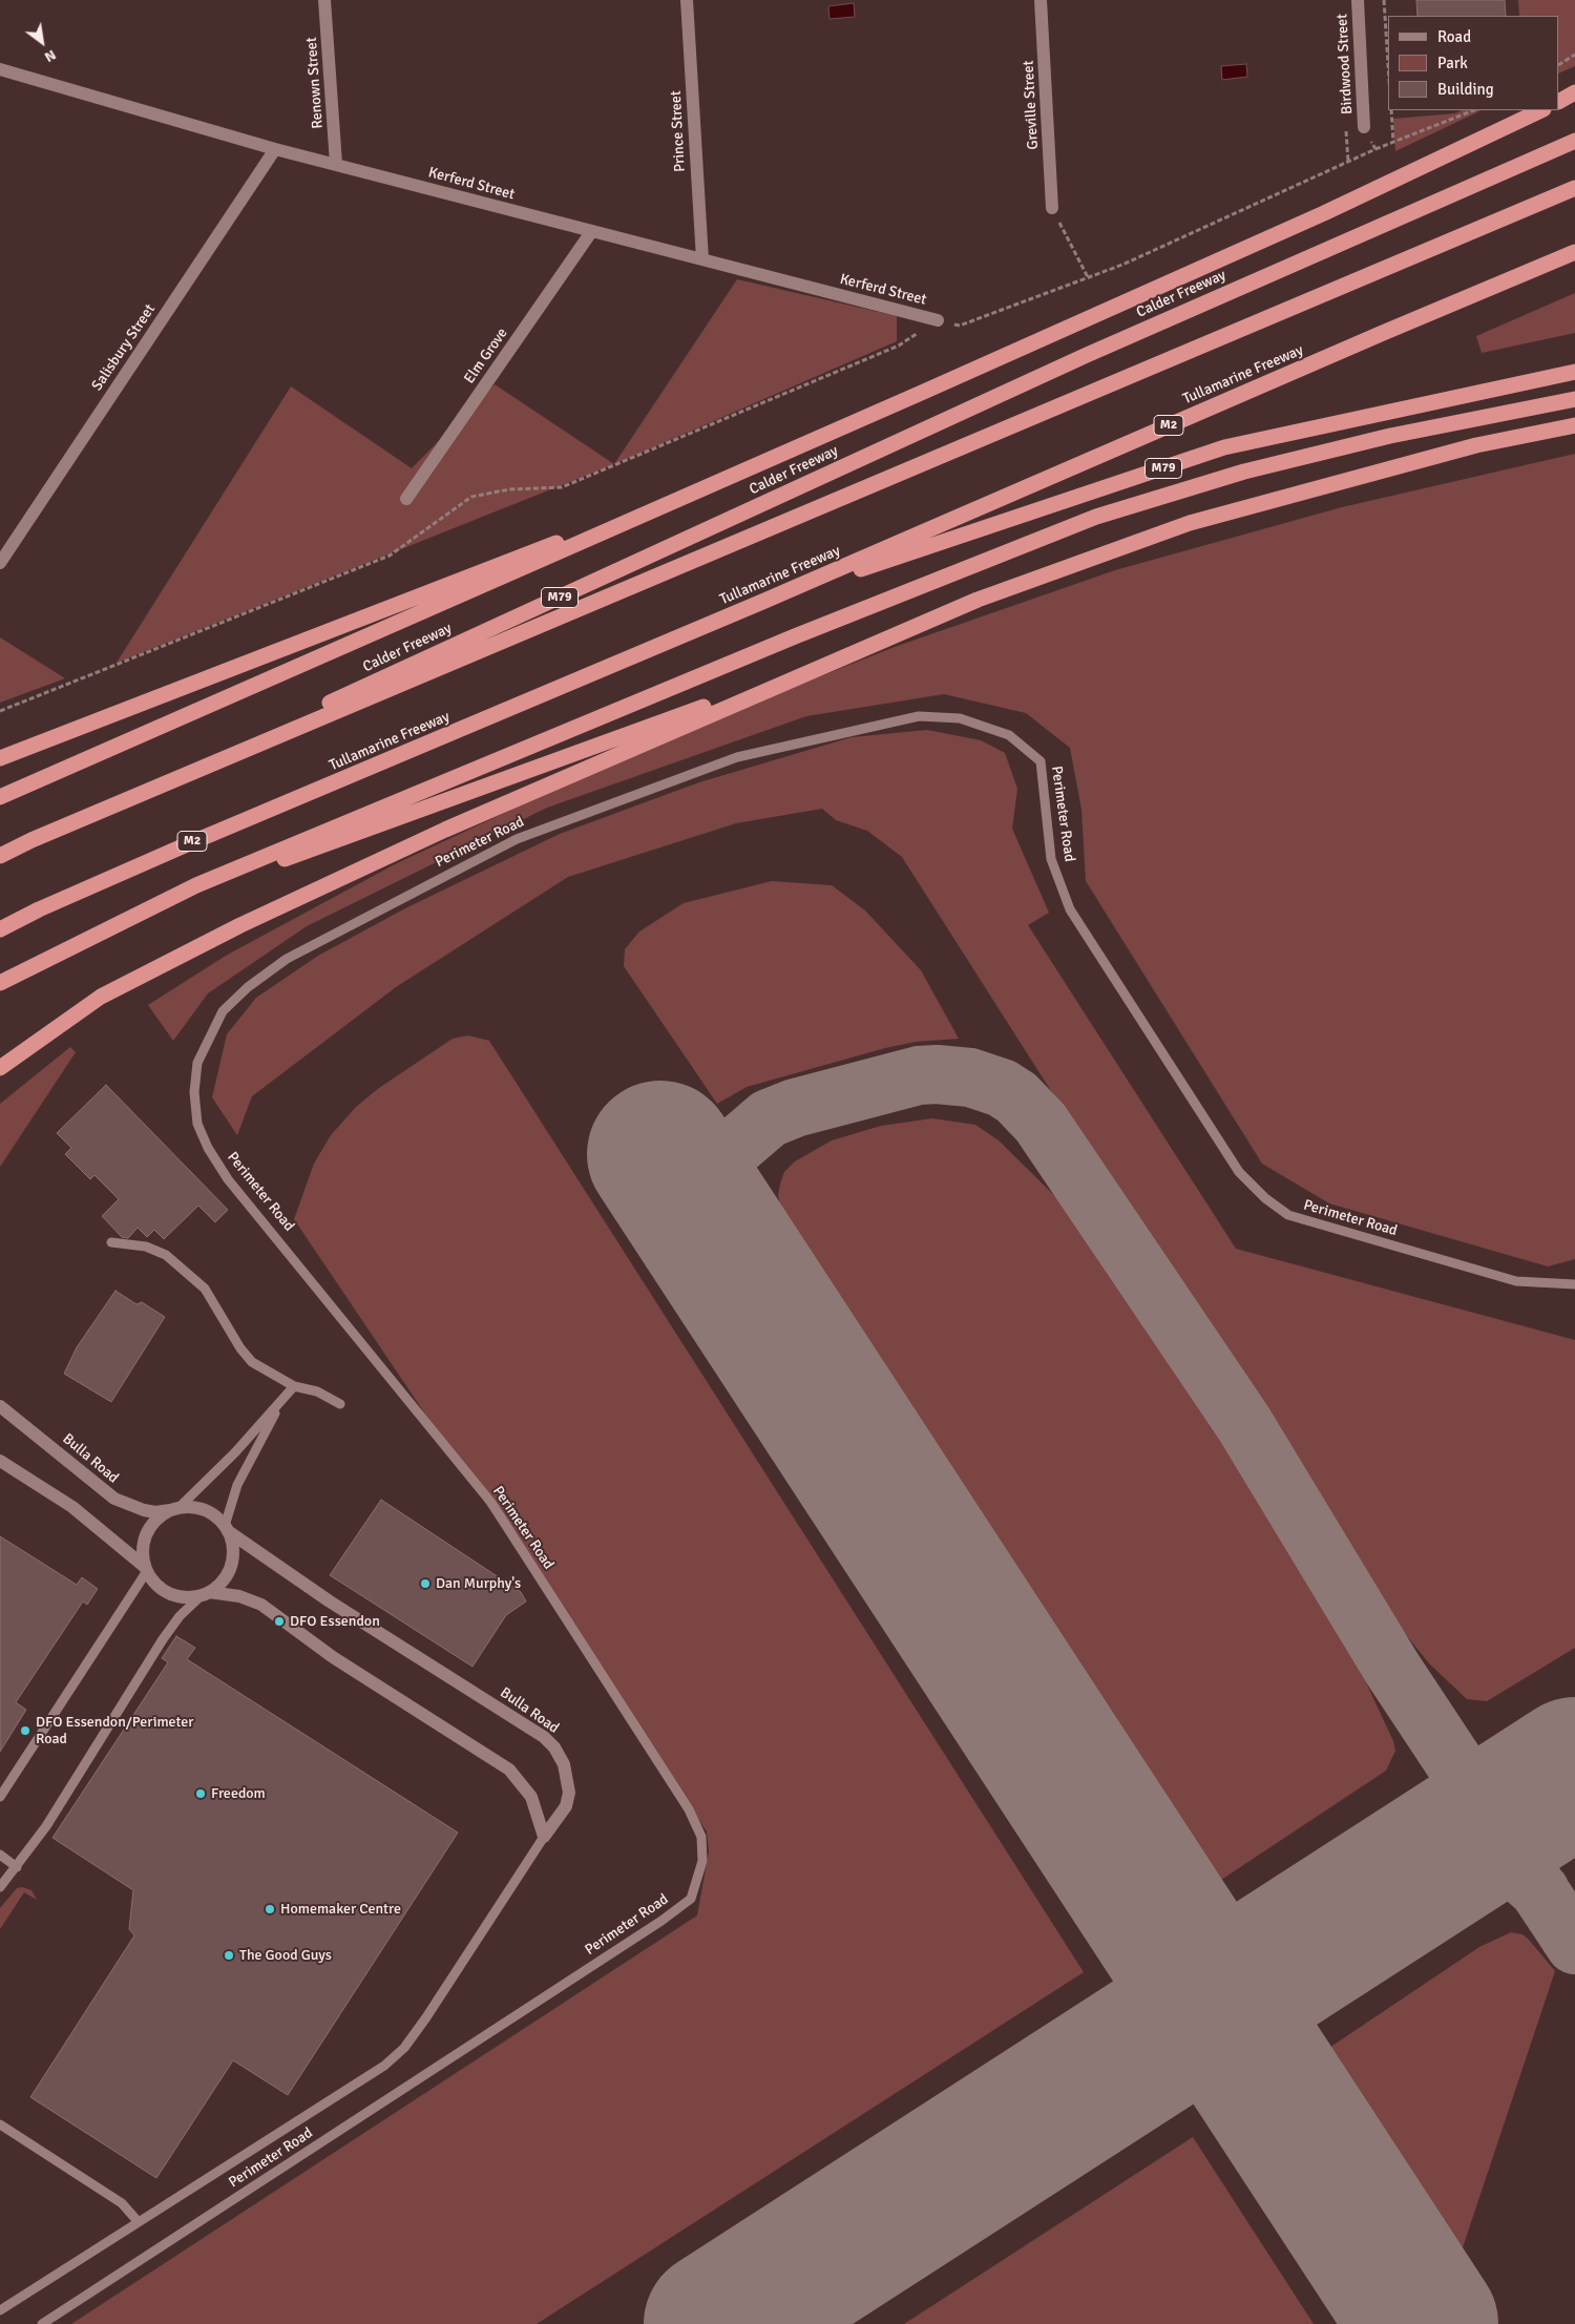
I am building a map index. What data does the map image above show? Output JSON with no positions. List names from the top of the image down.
{
  "streets": {
    "highway": [
      "Calder Freeway",
      "Tullamarine Freeway",
      "M2",
      "M79"
    ],
    "street": [
      "Birdwood Street",
      "Renown Street",
      "Greville Street",
      "Prince Street",
      "Kerferd Street",
      "Salisbury Street",
      "Elm Grove",
      "Bulla Road"
    ],
    "lane": ["Perimeter Road"]
  },
  "crossings": [
    ["Renown Street", "Kerferd Street"],
    ["Prince Street", "Kerferd Street"],
    ["Kerferd Street", "Salisbury Street"],
    ["Kerferd Street", "Elm Grove"],
    ["Tullamarine Freeway", "M79"]
  ],
  "places": [
    "Dan Murphy's",
    "DFO Essendon",
    "DFO Essendon/Perimeter Road",
    "Freedom",
    "Homemaker Centre",
    "The Good Guys"
  ],
  "legend": ["Road", "Park", "Building"],
  "north": "bottom right"
}
